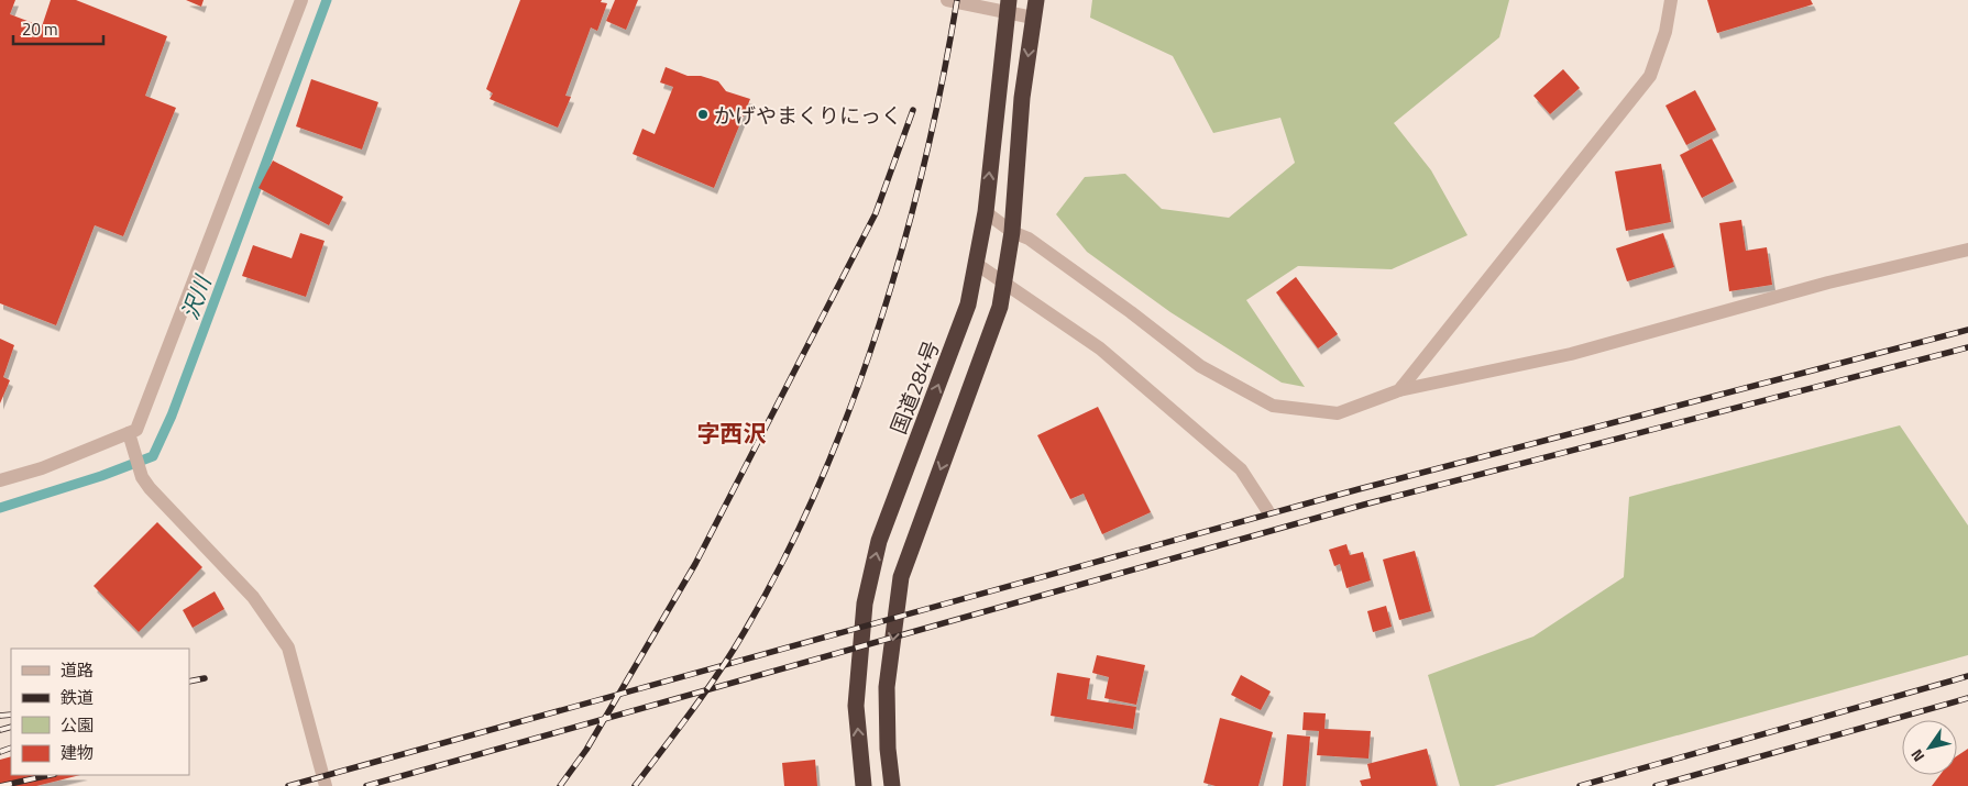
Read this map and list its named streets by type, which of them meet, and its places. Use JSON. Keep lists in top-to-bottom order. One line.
{"streets":{"highway":["国道284号"]},"districts":["字西沢"],"water":["沢川"],"places":["かげやまくりにっく"],"legend":["道路","鉄道","公園","建物"],"scale_bar":"20 m","north":"bottom left"}
